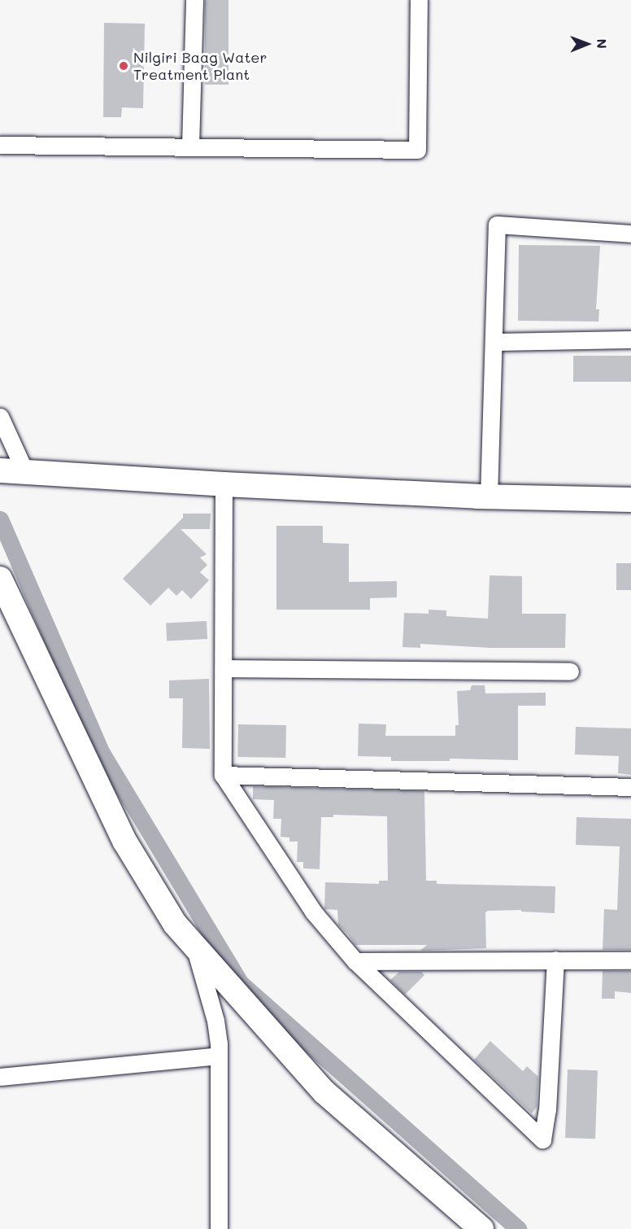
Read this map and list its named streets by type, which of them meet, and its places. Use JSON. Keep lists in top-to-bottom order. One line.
{"places":["Nilgiri Baag Water Treatment Plant"],"north":"right"}
